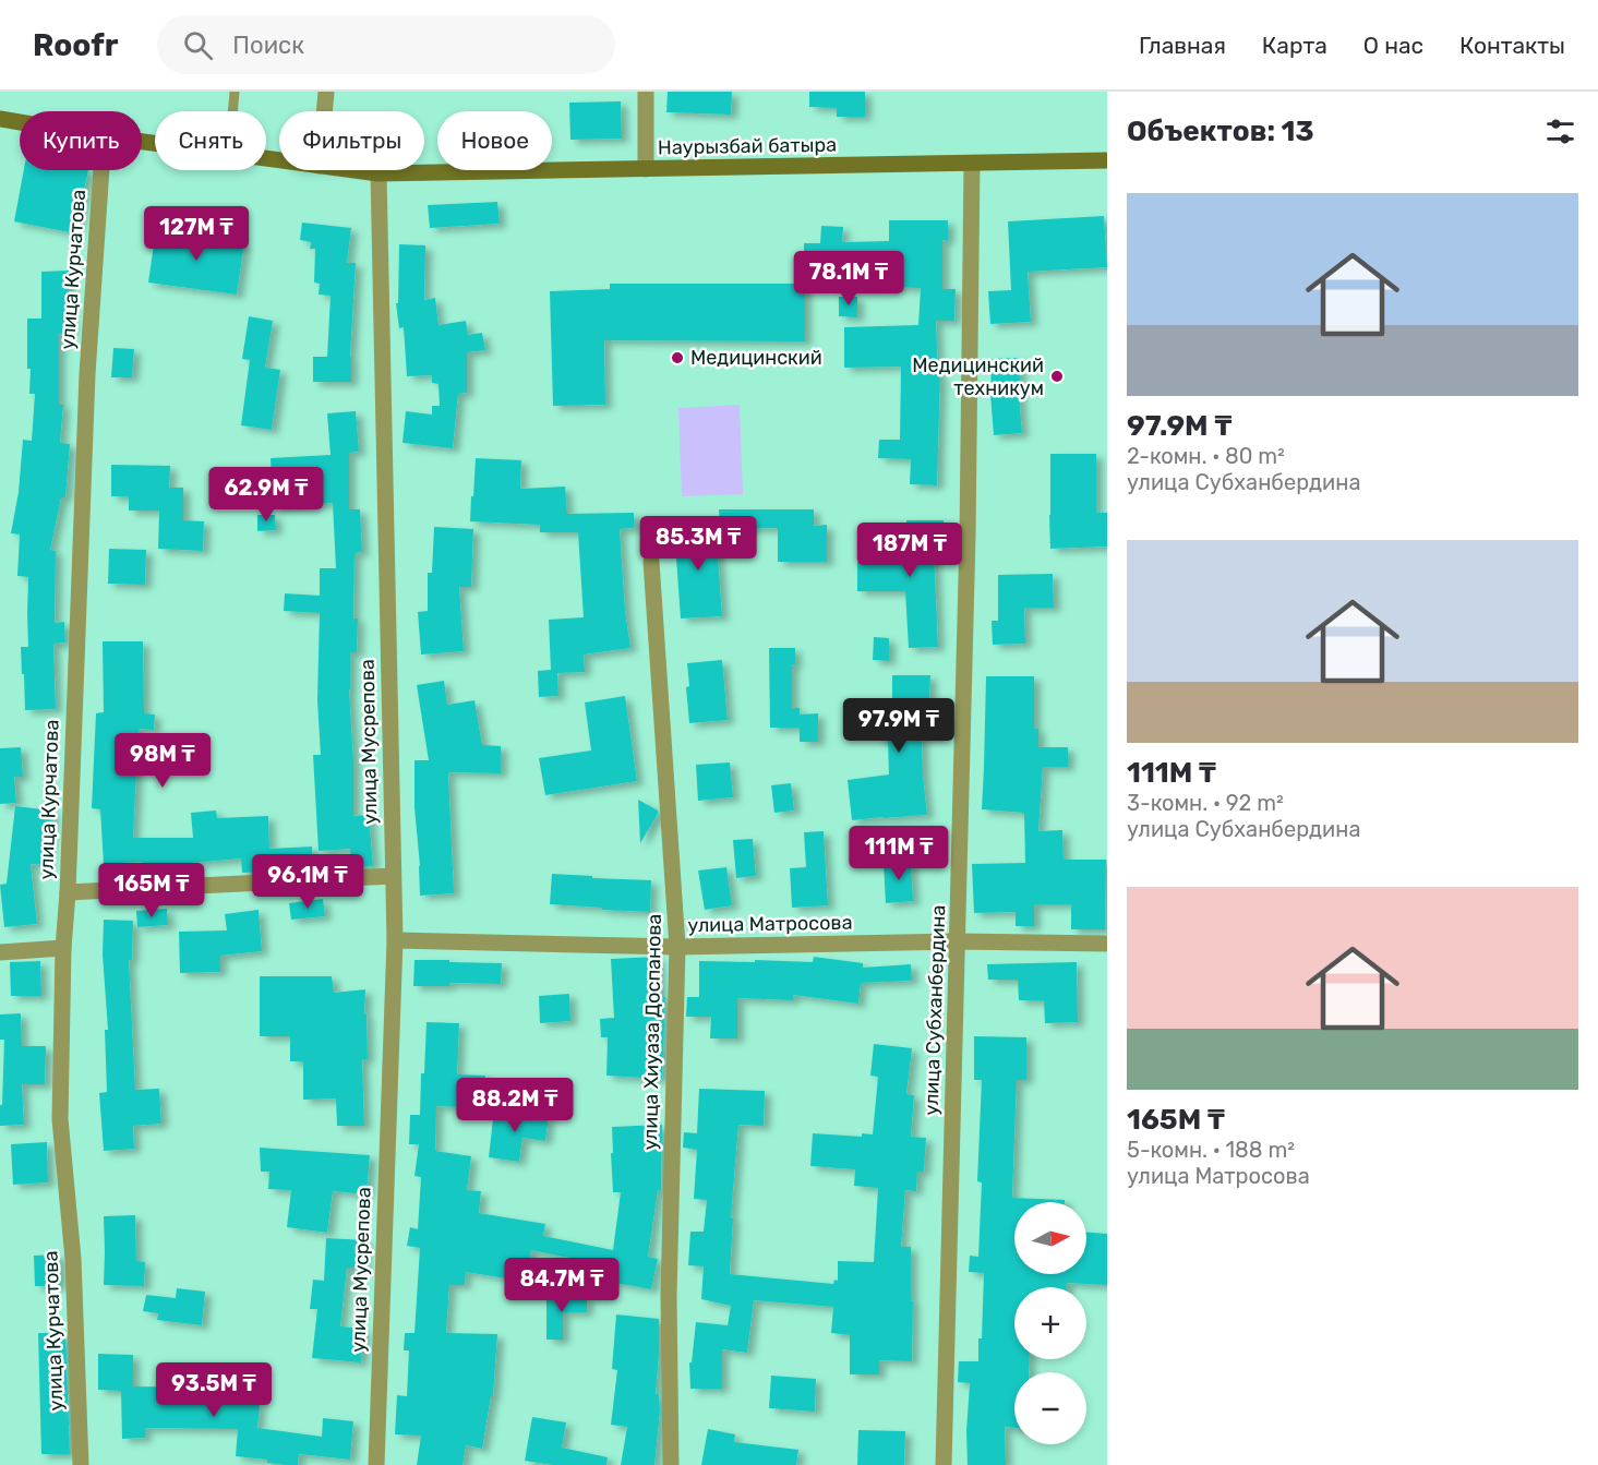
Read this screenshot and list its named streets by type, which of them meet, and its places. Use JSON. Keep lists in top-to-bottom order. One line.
{"streets":{"main road":["Наурызбай батыра"],"street":["улица Курчатова","улица Мусрепова","улица Матросова","улица Субханбердина","улица Хиуаза Доспанова"]},"crossings":[["Наурызбай батыра","улица Мусрепова"],["Наурызбай батыра","улица Субханбердина"],["улица Мусрепова","улица Матросова"],["улица Матросова","улица Субханбердина"],["улица Матросова","улица Хиуаза Доспанова"]],"places":["Медицинский","Медицинский техникум"],"north":"right","page":{"header":"Roofr","search":"Поиск","nav":["Главная","Карта","О нас","Контакты"],"heading":"Объектов: 13","chip":["Купить","Снять","Фильтры","Новое"],"list":[{"name":"97.9M ₸","note":"2-комн. · 80 m² · улица Субханбердина"},{"name":"111M ₸","note":"3-комн. · 92 m² · улица Субханбердина"},{"name":"165M ₸","note":"5-комн. · 188 m² · улица Матросова"}],"price":["127M ₸","78.1M ₸","62.9M ₸","85.3M ₸","187M ₸","97.9M ₸","98M ₸","111M ₸","96.1M ₸","165M ₸","88.2M ₸","84.7M ₸","93.5M ₸"],"map_buttons":["+","−"]}}
